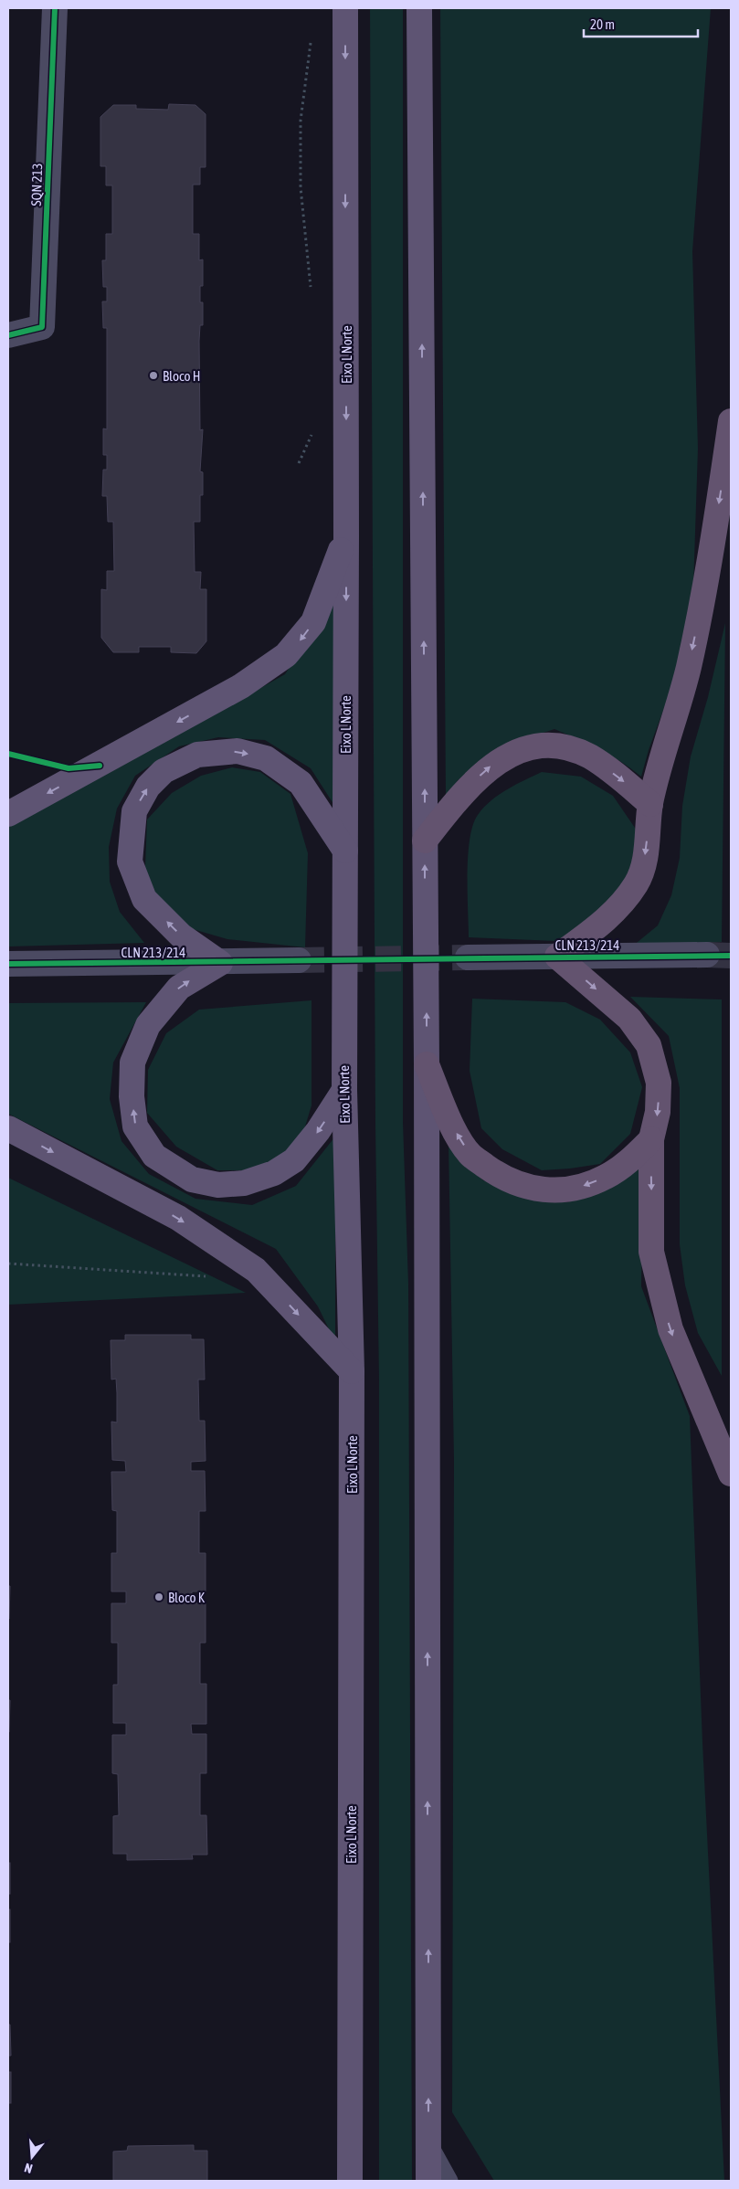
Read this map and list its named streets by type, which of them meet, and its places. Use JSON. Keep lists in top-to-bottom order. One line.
{"streets":{"main road":["Eixo L Norte"],"street":["SQN 213","CLN 213/214"]},"places":["Bloco H","Bloco K"],"scale_bar":"20 m","north":"bottom"}
